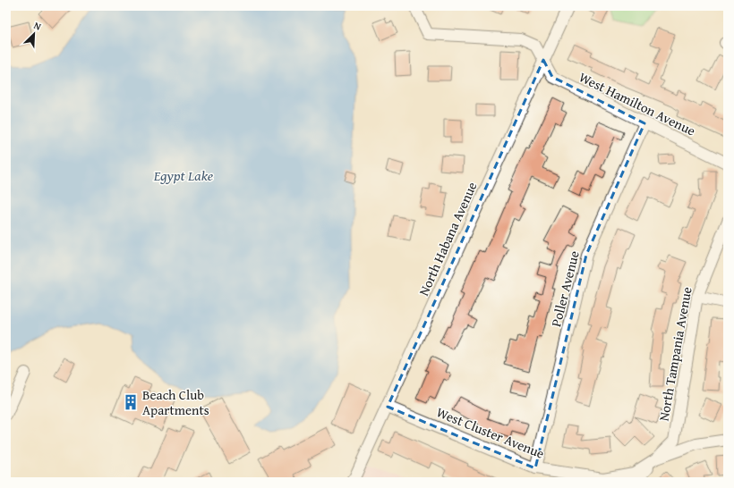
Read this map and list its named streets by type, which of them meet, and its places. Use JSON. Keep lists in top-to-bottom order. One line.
{"streets":{"street":["West Hamilton Avenue","North Habana Avenue","Poller Avenue","North Tampania Avenue","West Cluster Avenue"]},"crossings":[["West Hamilton Avenue","North Habana Avenue"],["West Hamilton Avenue","Poller Avenue"],["North Habana Avenue","West Cluster Avenue"],["Poller Avenue","West Cluster Avenue"],["North Tampania Avenue","West Cluster Avenue"]],"water":["Egypt Lake"],"places":{"building":["Beach Club Apartments"]},"north":"top right"}
